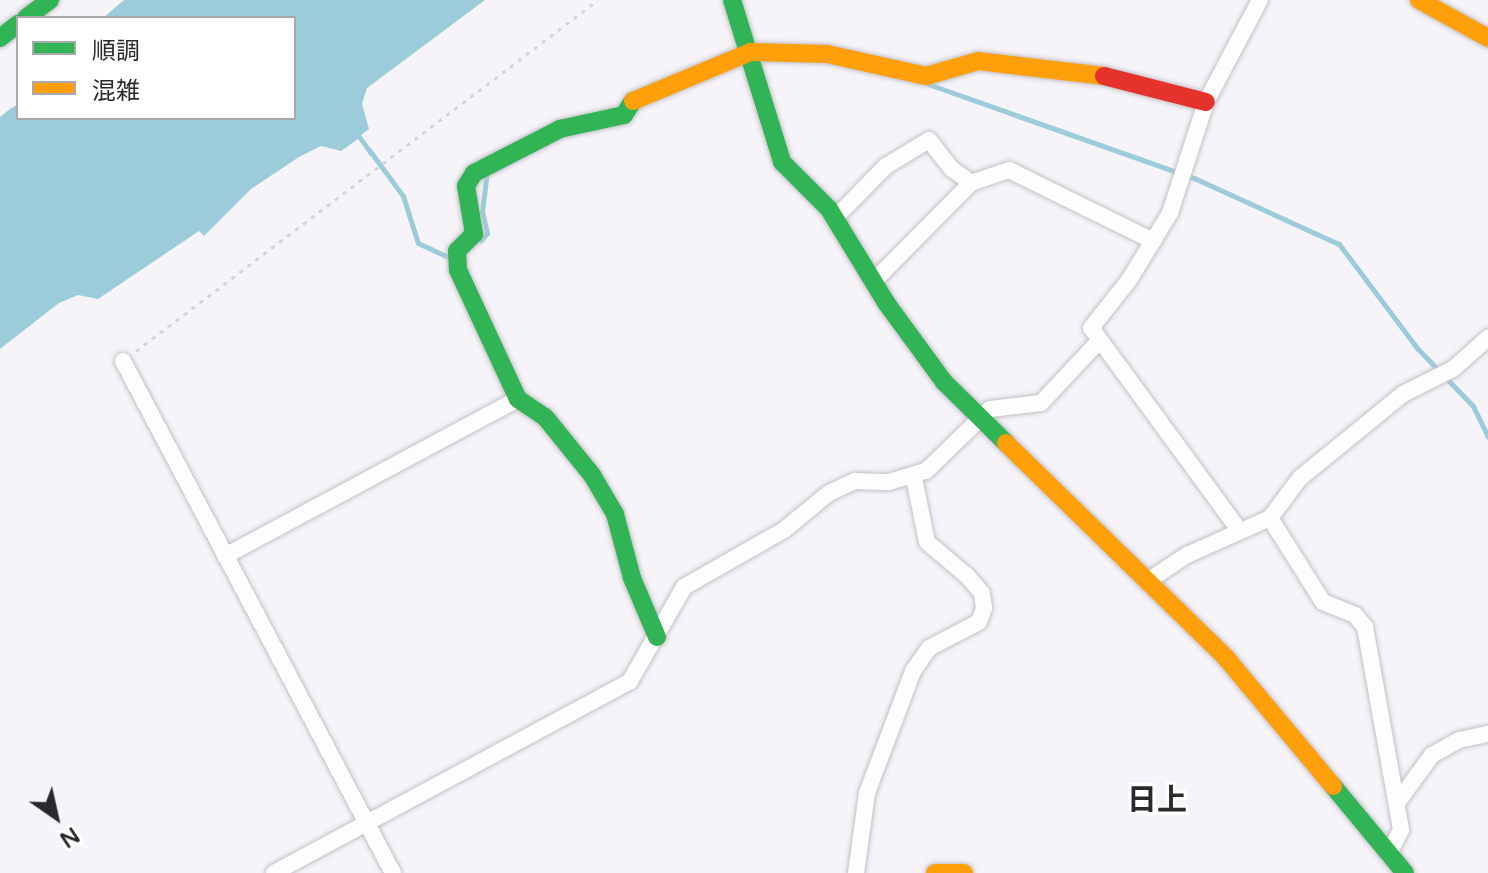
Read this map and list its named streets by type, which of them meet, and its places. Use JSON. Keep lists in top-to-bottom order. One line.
{"districts":["日上"],"legend":["順調","混雑"],"north":"bottom right"}
